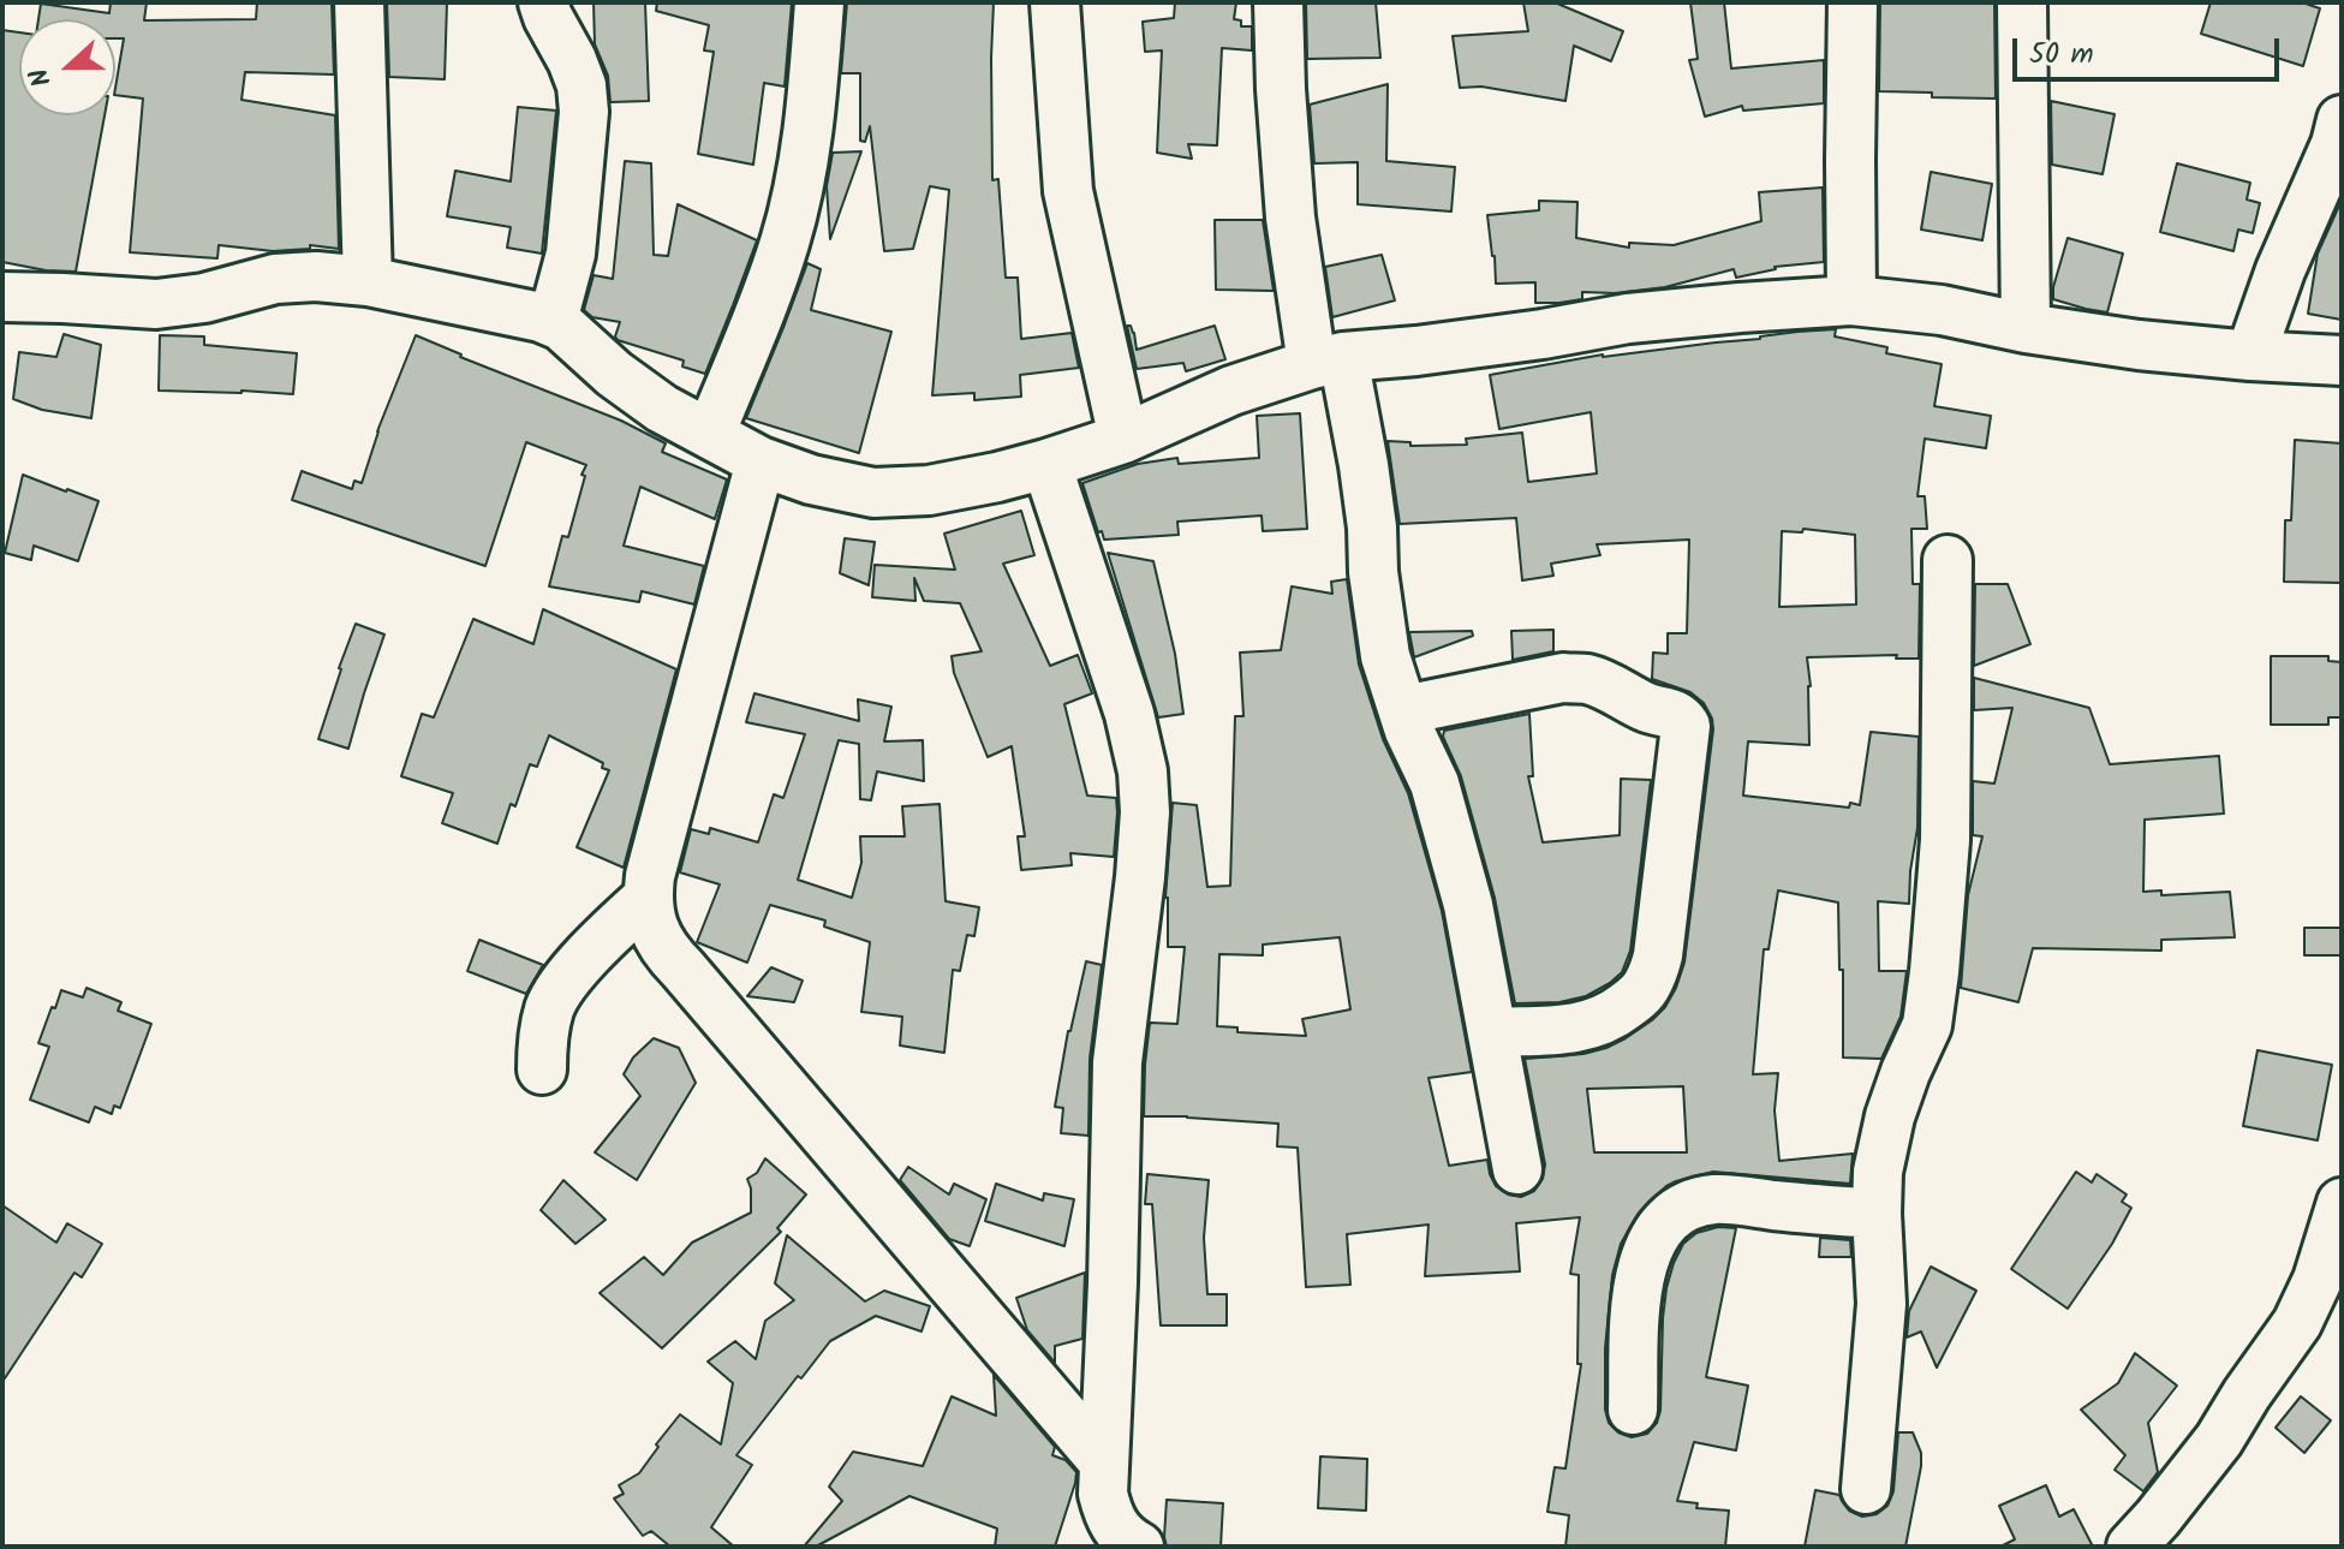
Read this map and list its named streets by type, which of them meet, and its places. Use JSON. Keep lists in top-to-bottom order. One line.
{"scale_bar":"50 m","north":"left"}
